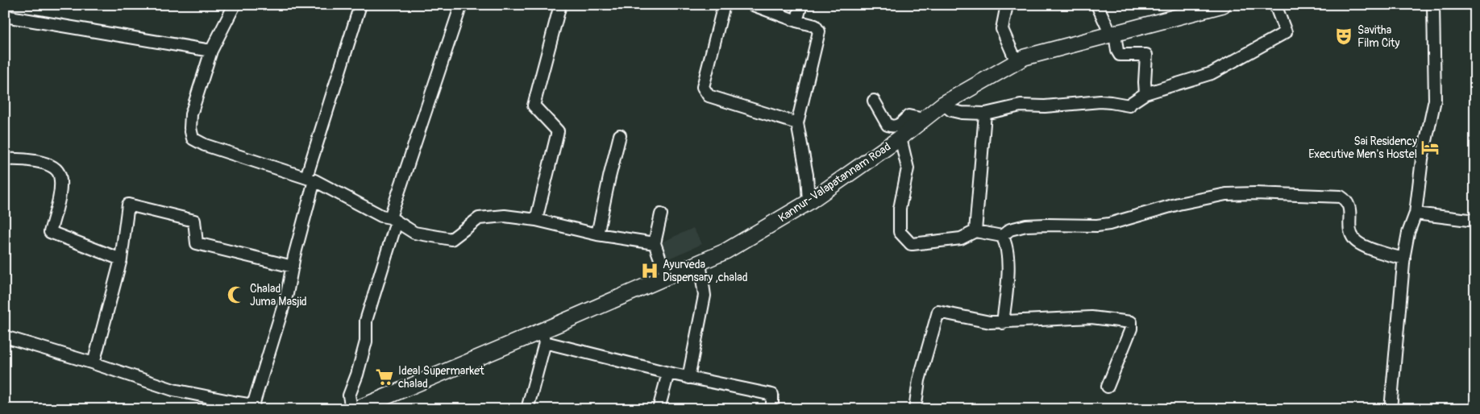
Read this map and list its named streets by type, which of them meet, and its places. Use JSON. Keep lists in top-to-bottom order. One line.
{"streets":{"main road":["Kannur-Valapatannam Road"]},"places":{"theatre":["Savitha Film City"],"hotel":["Sai Residency Executive Men's Hostel"],"hospital":["Ayurveda Dispensary ,chalad"],"mosque":["Chalad Juma Masjid"],"supermarket":["Ideal Supermarket chalad"]}}
